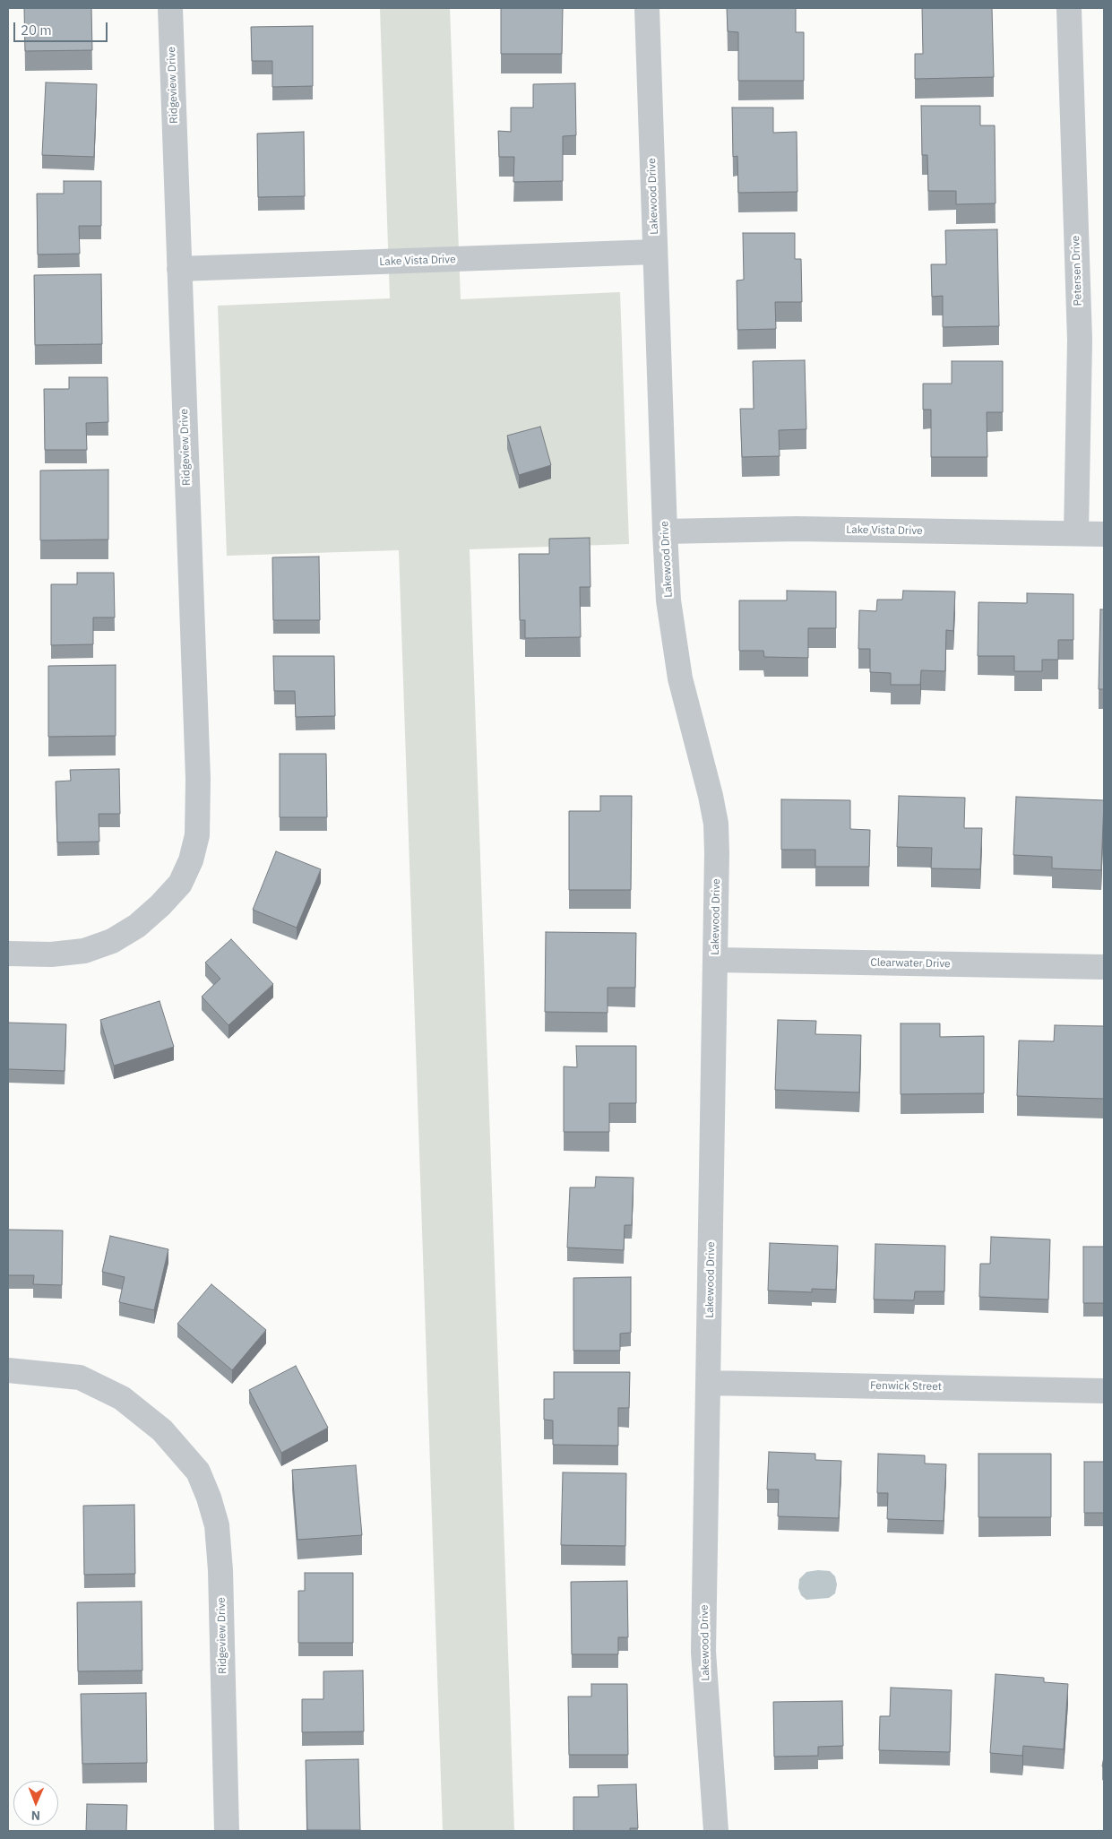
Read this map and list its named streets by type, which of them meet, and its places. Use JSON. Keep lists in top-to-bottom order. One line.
{"streets":{"street":["Ridgeview Drive","Lakewood Drive","Lake Vista Drive","Petersen Drive","Clearwater Drive","Fenwick Street"]},"crossings":[["Ridgeview Drive","Lake Vista Drive"],["Lakewood Drive","Lake Vista Drive"],["Lakewood Drive","Clearwater Drive"],["Lakewood Drive","Fenwick Street"],["Lake Vista Drive","Petersen Drive"]],"scale_bar":"20 m","north":"bottom"}
